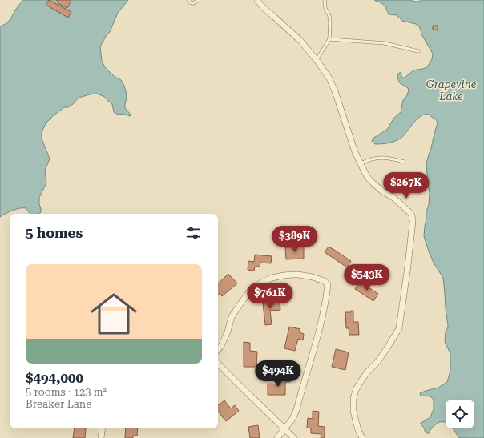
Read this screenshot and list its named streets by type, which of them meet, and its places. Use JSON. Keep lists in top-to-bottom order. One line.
{"water":["Grapevine Lake"],"page":{"price":["$267K","$389K","$543K","$761K","$494K"],"heading":"5 homes","list":[{"name":"$494,000","note":"5 rooms · 123 m² · Breaker Lane"}]}}
